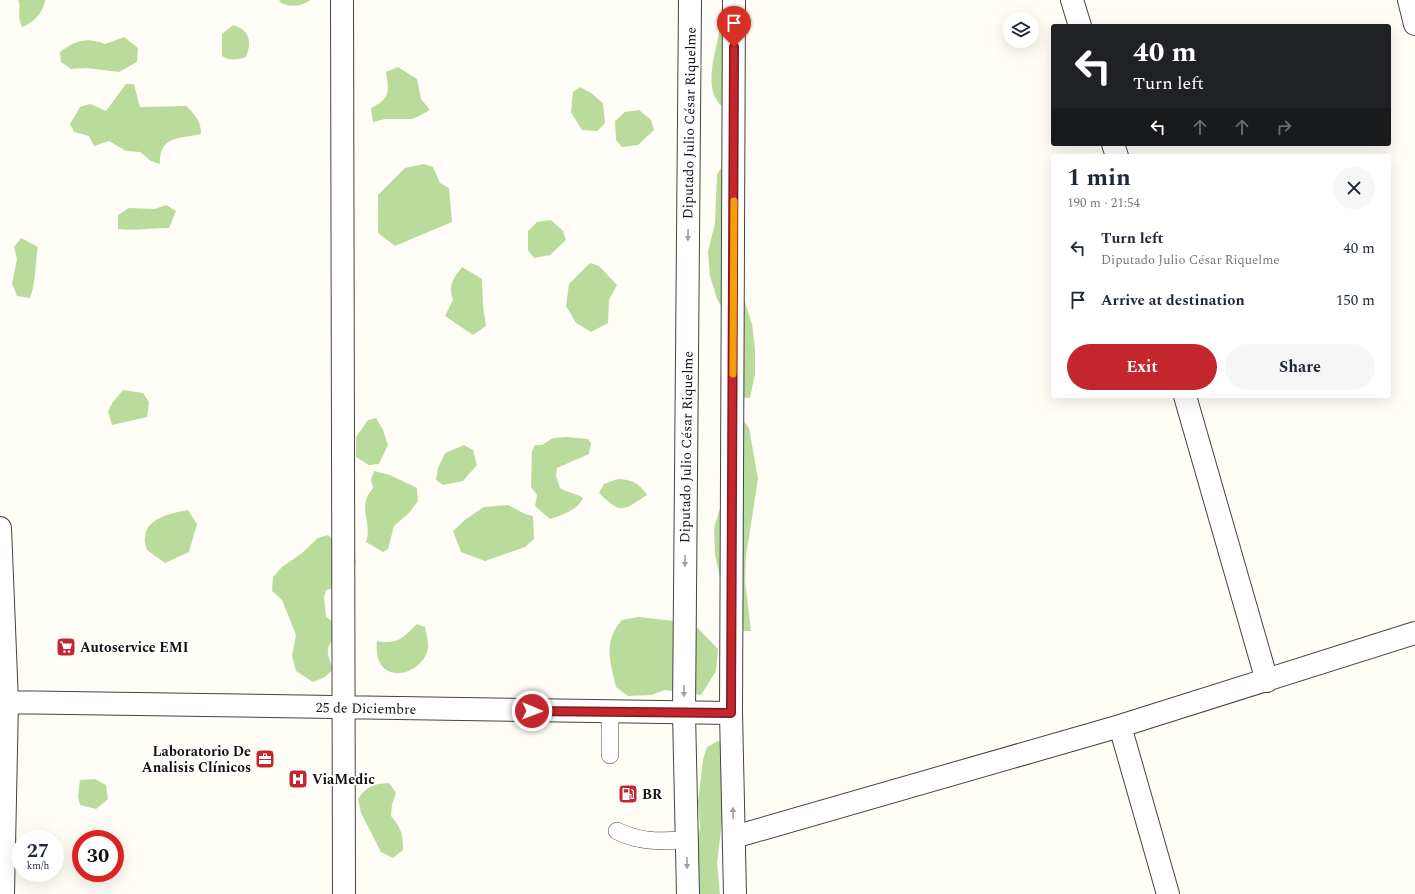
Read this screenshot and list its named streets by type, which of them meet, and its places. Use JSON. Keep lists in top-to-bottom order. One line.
{"streets":{"street":["Diputado Julio César Riquelme","25 de Diciembre"]},"crossings":[["Diputado Julio César Riquelme","25 de Diciembre"]],"places":{"supermarket":["Autoservice EMI"],"office":["Laboratorio De Analisis Clínicos"],"hospital":["ViaMedic"],"fuel station":["BR"]},"page":{"turn":["40 m","Turn left"],"heading":["1 min","190 m · 21:54"],"list":[{"name":"Turn left","note":"Diputado Julio César Riquelme","value":"40 m"},{"name":"Arrive at destination","value":"150 m"}],"buttons":["Exit","Share"],"speed":"27 km/h","limit":"30"}}
